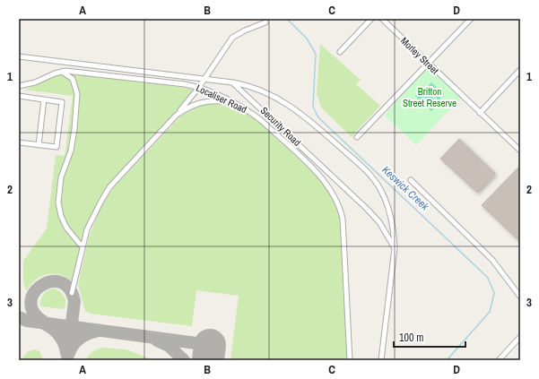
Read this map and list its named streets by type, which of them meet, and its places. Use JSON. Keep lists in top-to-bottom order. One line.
{"streets":{"street":["Morley Street","Localiser Road","Security Road"]},"water":["Keswick Creek"],"parks":["Britton Street Reserve"],"scale_bar":"100 m","grid":{"columns":["A","B","C","D"],"rows":["1","2","3"]}}
